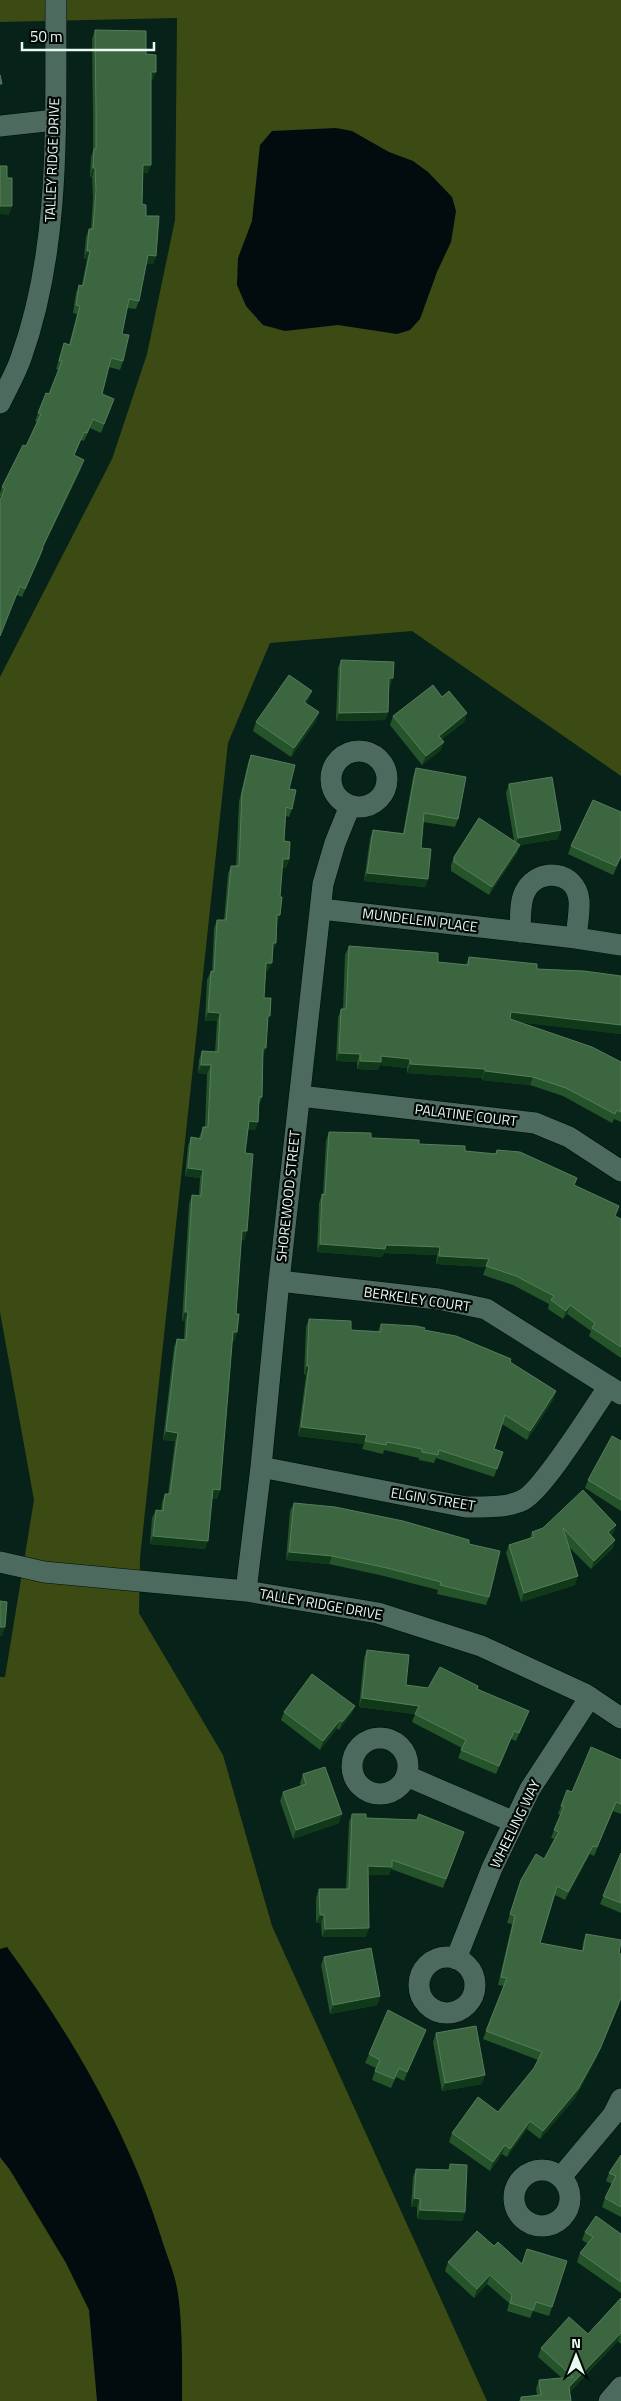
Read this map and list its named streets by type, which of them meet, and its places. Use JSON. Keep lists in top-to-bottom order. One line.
{"streets":{"street":["TALLEY RIDGE DRIVE","MUNDELEIN PLACE","PALATINE COURT","SHOREWOOD STREET","BERKELEY COURT","ELGIN STREET","WHEELING WAY"]},"crossings":[["TALLEY RIDGE DRIVE","SHOREWOOD STREET"],["TALLEY RIDGE DRIVE","WHEELING WAY"],["MUNDELEIN PLACE","SHOREWOOD STREET"],["PALATINE COURT","SHOREWOOD STREET"],["SHOREWOOD STREET","BERKELEY COURT"],["SHOREWOOD STREET","ELGIN STREET"],["BERKELEY COURT","ELGIN STREET"]],"scale_bar":"50 m","north":"top"}
